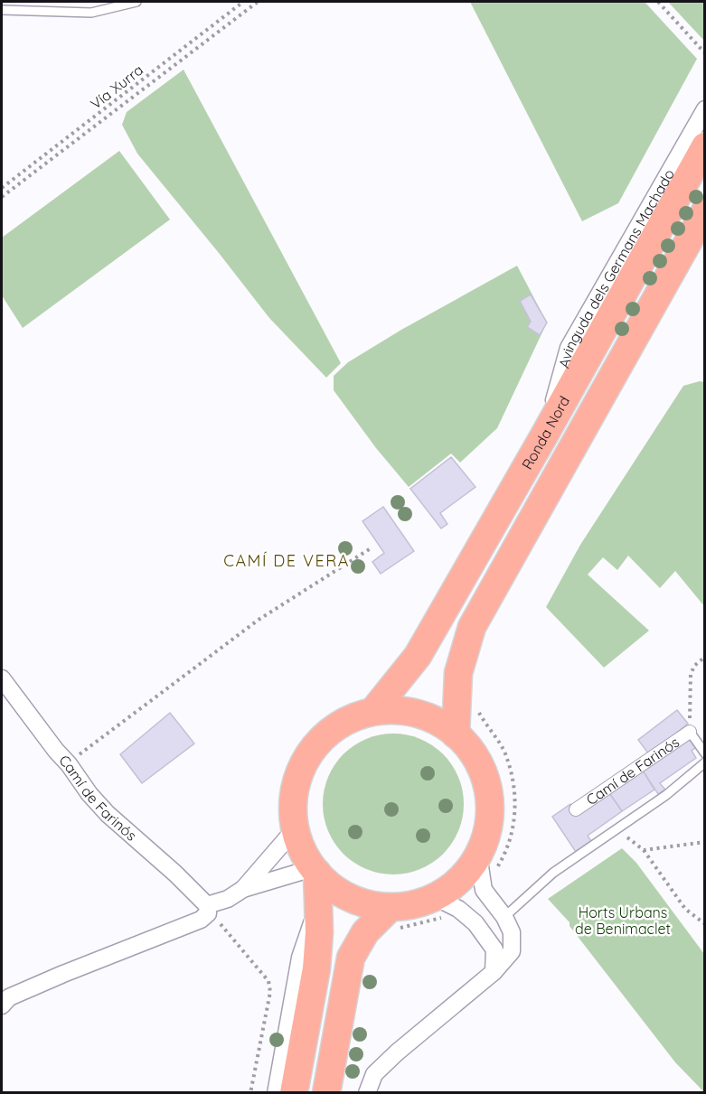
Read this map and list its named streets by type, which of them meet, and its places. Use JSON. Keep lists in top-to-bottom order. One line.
{"streets":{"main road":["Ronda Nord"],"street":["Avinguda dels Germans Machado","Camí de Farinós"],"path":["Vía Xurra"]},"crossings":[["Avinguda dels Germans Machado","Ronda Nord"]],"districts":["CAMÍ DE VERA"],"parks":["Horts Urbans de Benimaclet"]}
